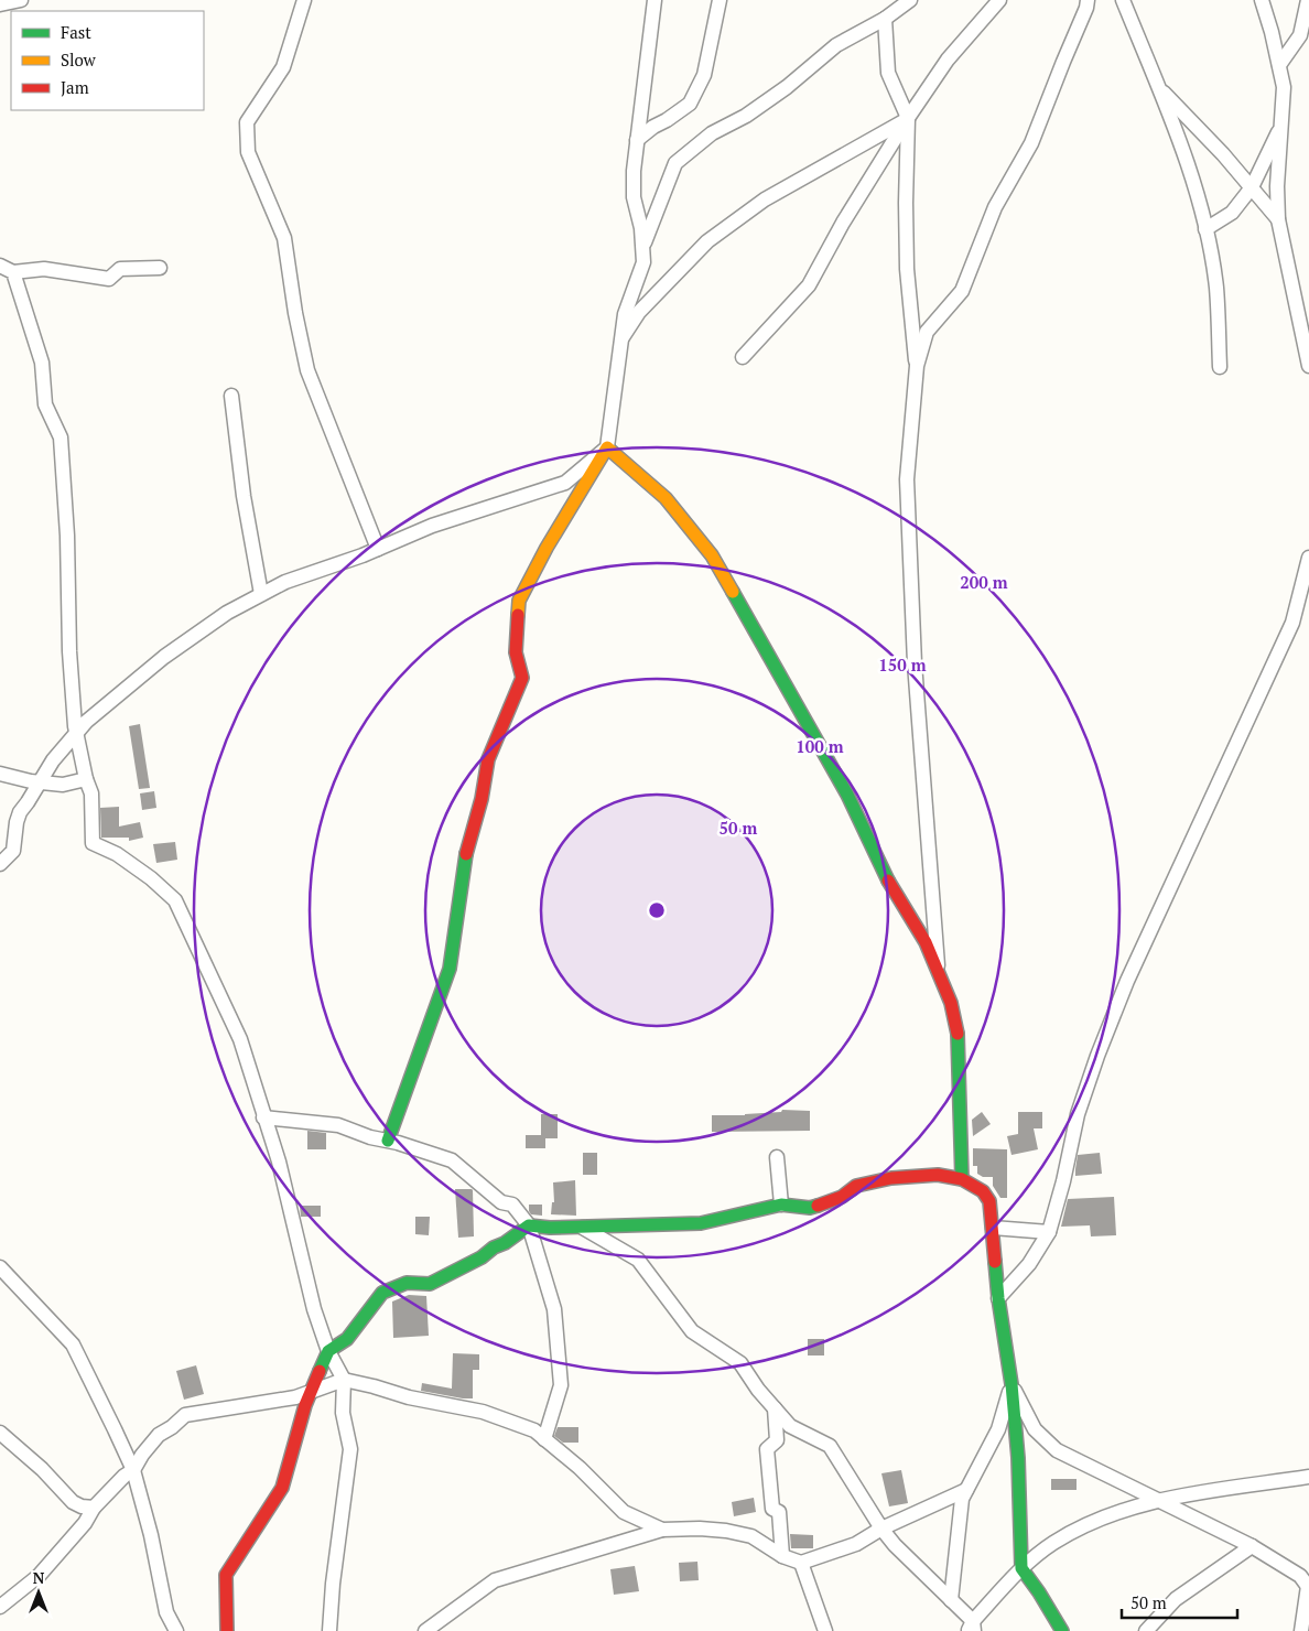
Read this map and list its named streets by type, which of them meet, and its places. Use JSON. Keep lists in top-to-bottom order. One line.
{"legend":["Fast","Slow","Jam"],"scale_bar":"50 m","north":"top","rings":["200 m","150 m","100 m","50 m"]}
